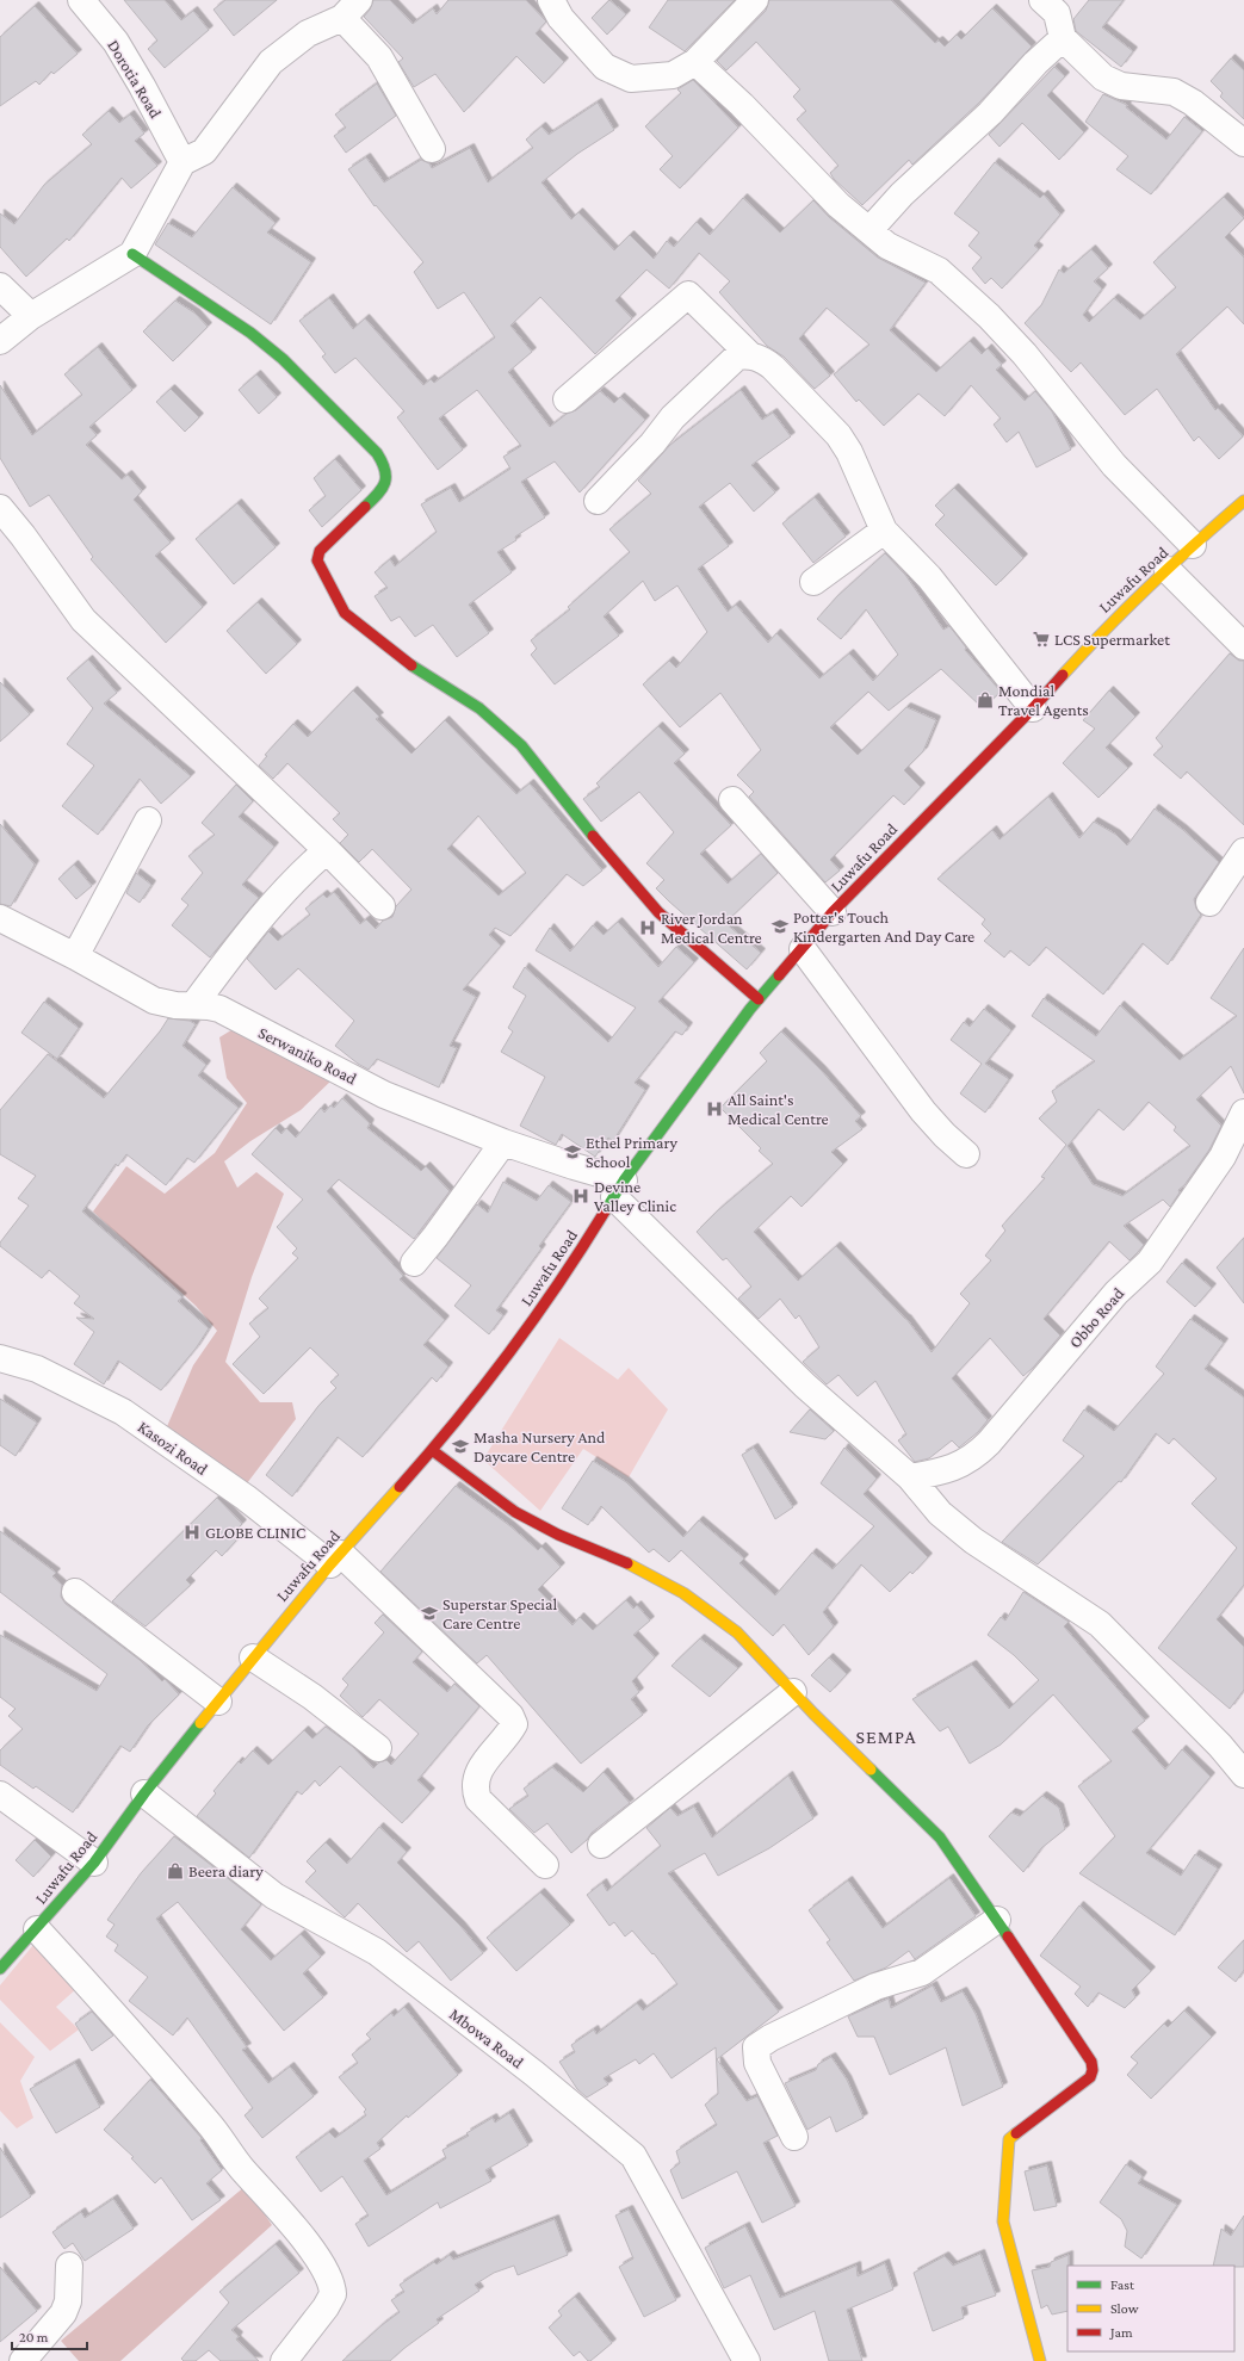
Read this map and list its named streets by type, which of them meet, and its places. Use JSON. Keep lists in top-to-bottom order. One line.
{"streets":{"street":["Dorotia Road","Luwafu Road","Serwaniko Road","Obbo Road","Kasozi Road","Mbowa Road"]},"crossings":[["Luwafu Road","Serwaniko Road"],["Luwafu Road","Kasozi Road"],["Luwafu Road","Mbowa Road"]],"districts":["SEMPA"],"places":{"supermarket":["LCS Supermarket"],"shop":["Mondial Travel Agents","Beera diary"],"school or university":["Potter's Touch Kindergarten And Day Care","Ethel Primary School","Masha Nursery And Daycare Centre","Superstar Special Care Centre"],"hospital":["River Jordan Medical Centre","All Saint's Medical Centre","Devine Valley Clinic","GLOBE CLINIC"]},"legend":["Fast","Slow","Jam"],"scale_bar":"20 m"}
